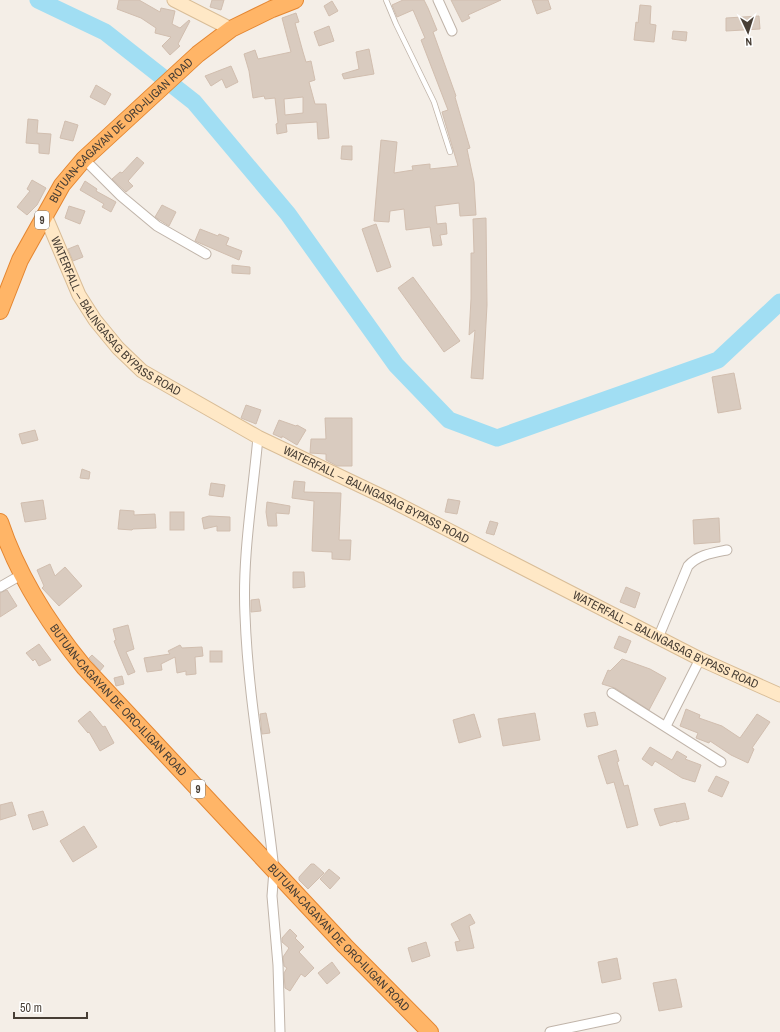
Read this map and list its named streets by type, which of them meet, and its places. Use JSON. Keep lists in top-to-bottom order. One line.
{"streets":{"highway":["BUTUAN-CAGAYAN DE ORO-ILIGAN ROAD","9"],"main road":["WATERFALL ‒ BALINGASAG BYPASS ROAD"]},"crossings":[["BUTUAN-CAGAYAN DE ORO-ILIGAN ROAD","WATERFALL ‒ BALINGASAG BYPASS ROAD"]],"scale_bar":"50 m","north":"bottom"}
